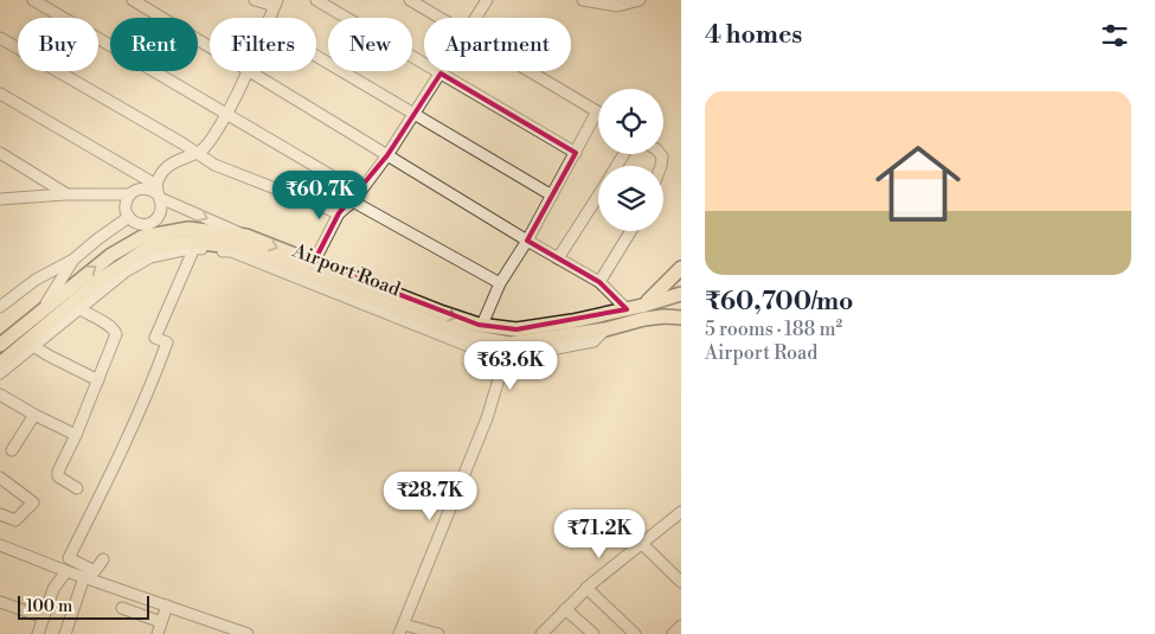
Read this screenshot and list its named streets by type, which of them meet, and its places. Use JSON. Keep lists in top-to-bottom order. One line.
{"streets":{"main road":["Airport Road"]},"scale_bar":"100 m","page":{"heading":"4 homes","chip":["Buy","Rent","Filters","New","Apartment"],"list":[{"name":"₹60,700/mo","note":"5 rooms · 188 m² · Airport Road"}],"price":["₹60.7K","₹63.6K","₹28.7K","₹71.2K"],"scale":"100 m"}}
